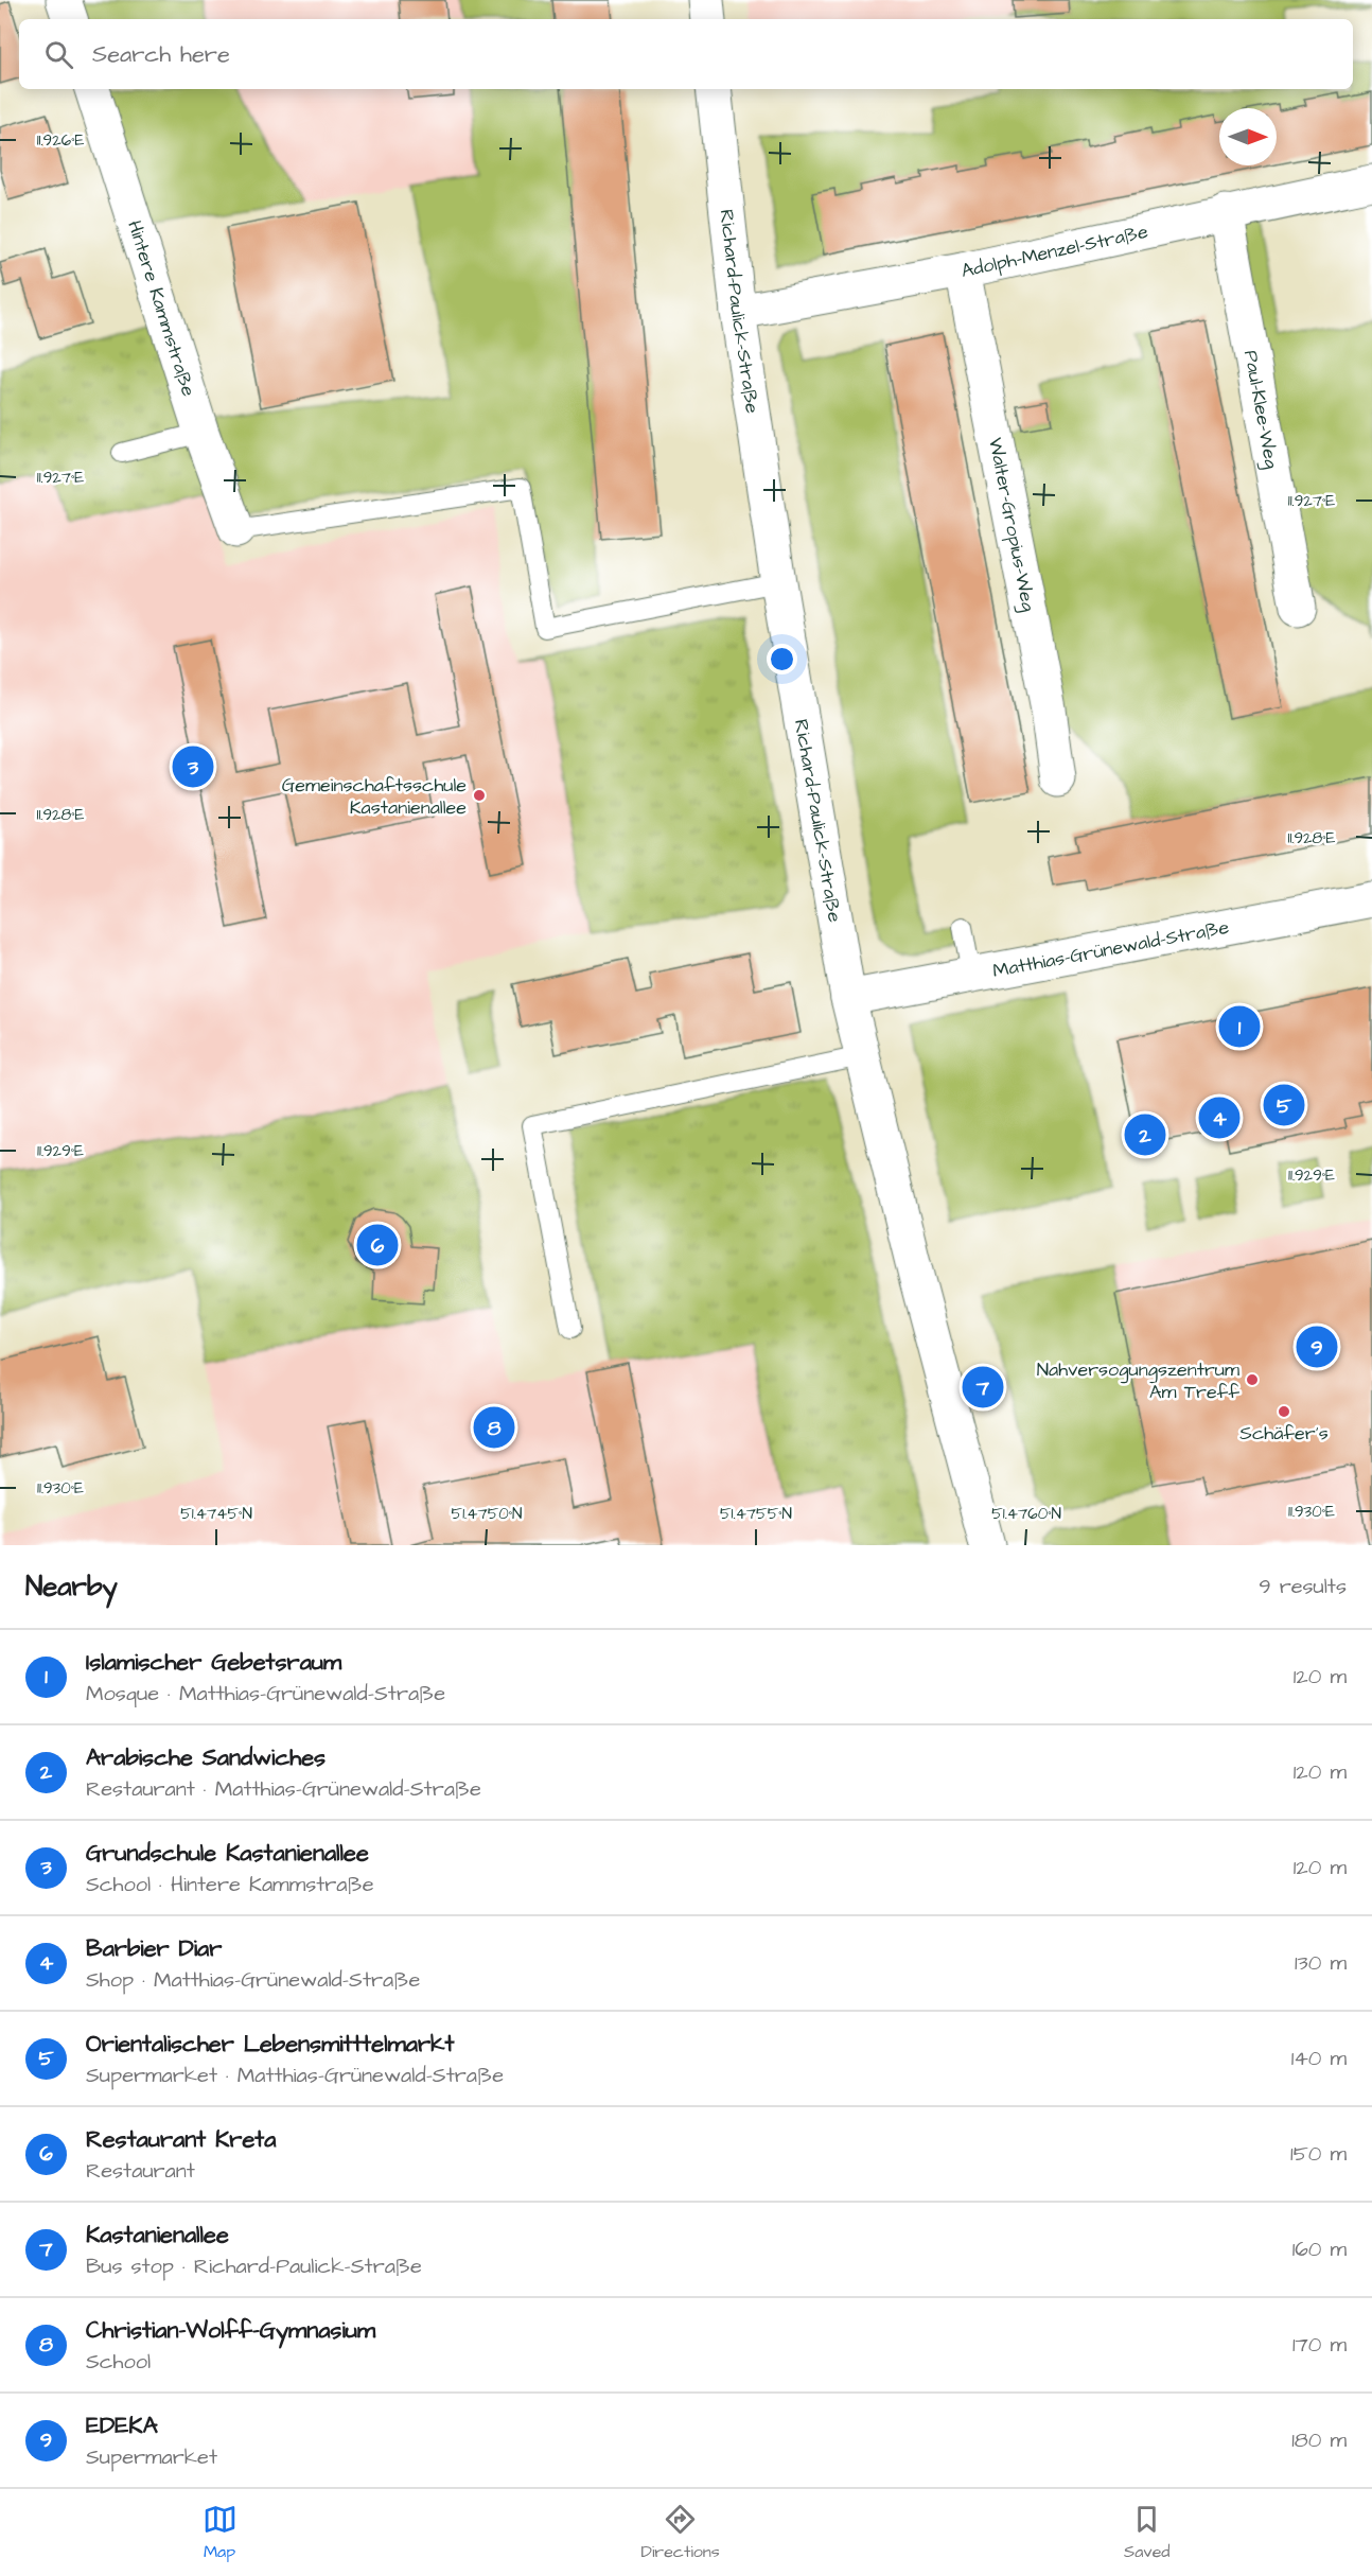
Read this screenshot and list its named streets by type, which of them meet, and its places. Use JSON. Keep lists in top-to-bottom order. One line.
{"streets":{"street":["Adolph-Menzel-Straße","Hintere Kammstraße","Richard-Paulick-Straße","Paul-Klee-Weg","Walter-Gropius-Weg","Matthias-Grünewald-Straße"]},"crossings":[["Adolph-Menzel-Straße","Richard-Paulick-Straße"],["Adolph-Menzel-Straße","Paul-Klee-Weg"],["Adolph-Menzel-Straße","Walter-Gropius-Weg"],["Richard-Paulick-Straße","Matthias-Grünewald-Straße"]],"places":["Gemeinschaftsschule Kastanienallee","Nahversogungszentrum Am Treff","Schäfer's"],"north":"right","page":{"search":"Search here","pins":["3","1","5","4","2","6","9","7","8"],"heading":["Nearby","9 results"],"list":[{"mark":"1","name":"Islamischer Gebetsraum","note":"Mosque · Matthias-Grünewald-Straße","value":"120 m"},{"mark":"2","name":"Arabische Sandwiches","note":"Restaurant · Matthias-Grünewald-Straße","value":"120 m"},{"mark":"3","name":"Grundschule Kastanienallee","note":"School · Hintere Kammstraße","value":"120 m"},{"mark":"4","name":"Barbier Diar","note":"Shop · Matthias-Grünewald-Straße","value":"130 m"},{"mark":"5","name":"Orientalischer Lebensmitttelmarkt","note":"Supermarket · Matthias-Grünewald-Straße","value":"140 m"},{"mark":"6","name":"Restaurant Kreta","note":"Restaurant","value":"150 m"},{"mark":"7","name":"Kastanienallee","note":"Bus stop · Richard-Paulick-Straße","value":"160 m"},{"mark":"8","name":"Christian-Wolff-Gymnasium","note":"School","value":"170 m"},{"mark":"9","name":"EDEKA","note":"Supermarket","value":"180 m"}],"nav":["Map","Directions","Saved"]},"coordinates":["11.926°E","11.927°E","11.928°E","11.929°E","11.930°E","51.4745°N","51.4750°N","51.4755°N","51.4760°N"]}
